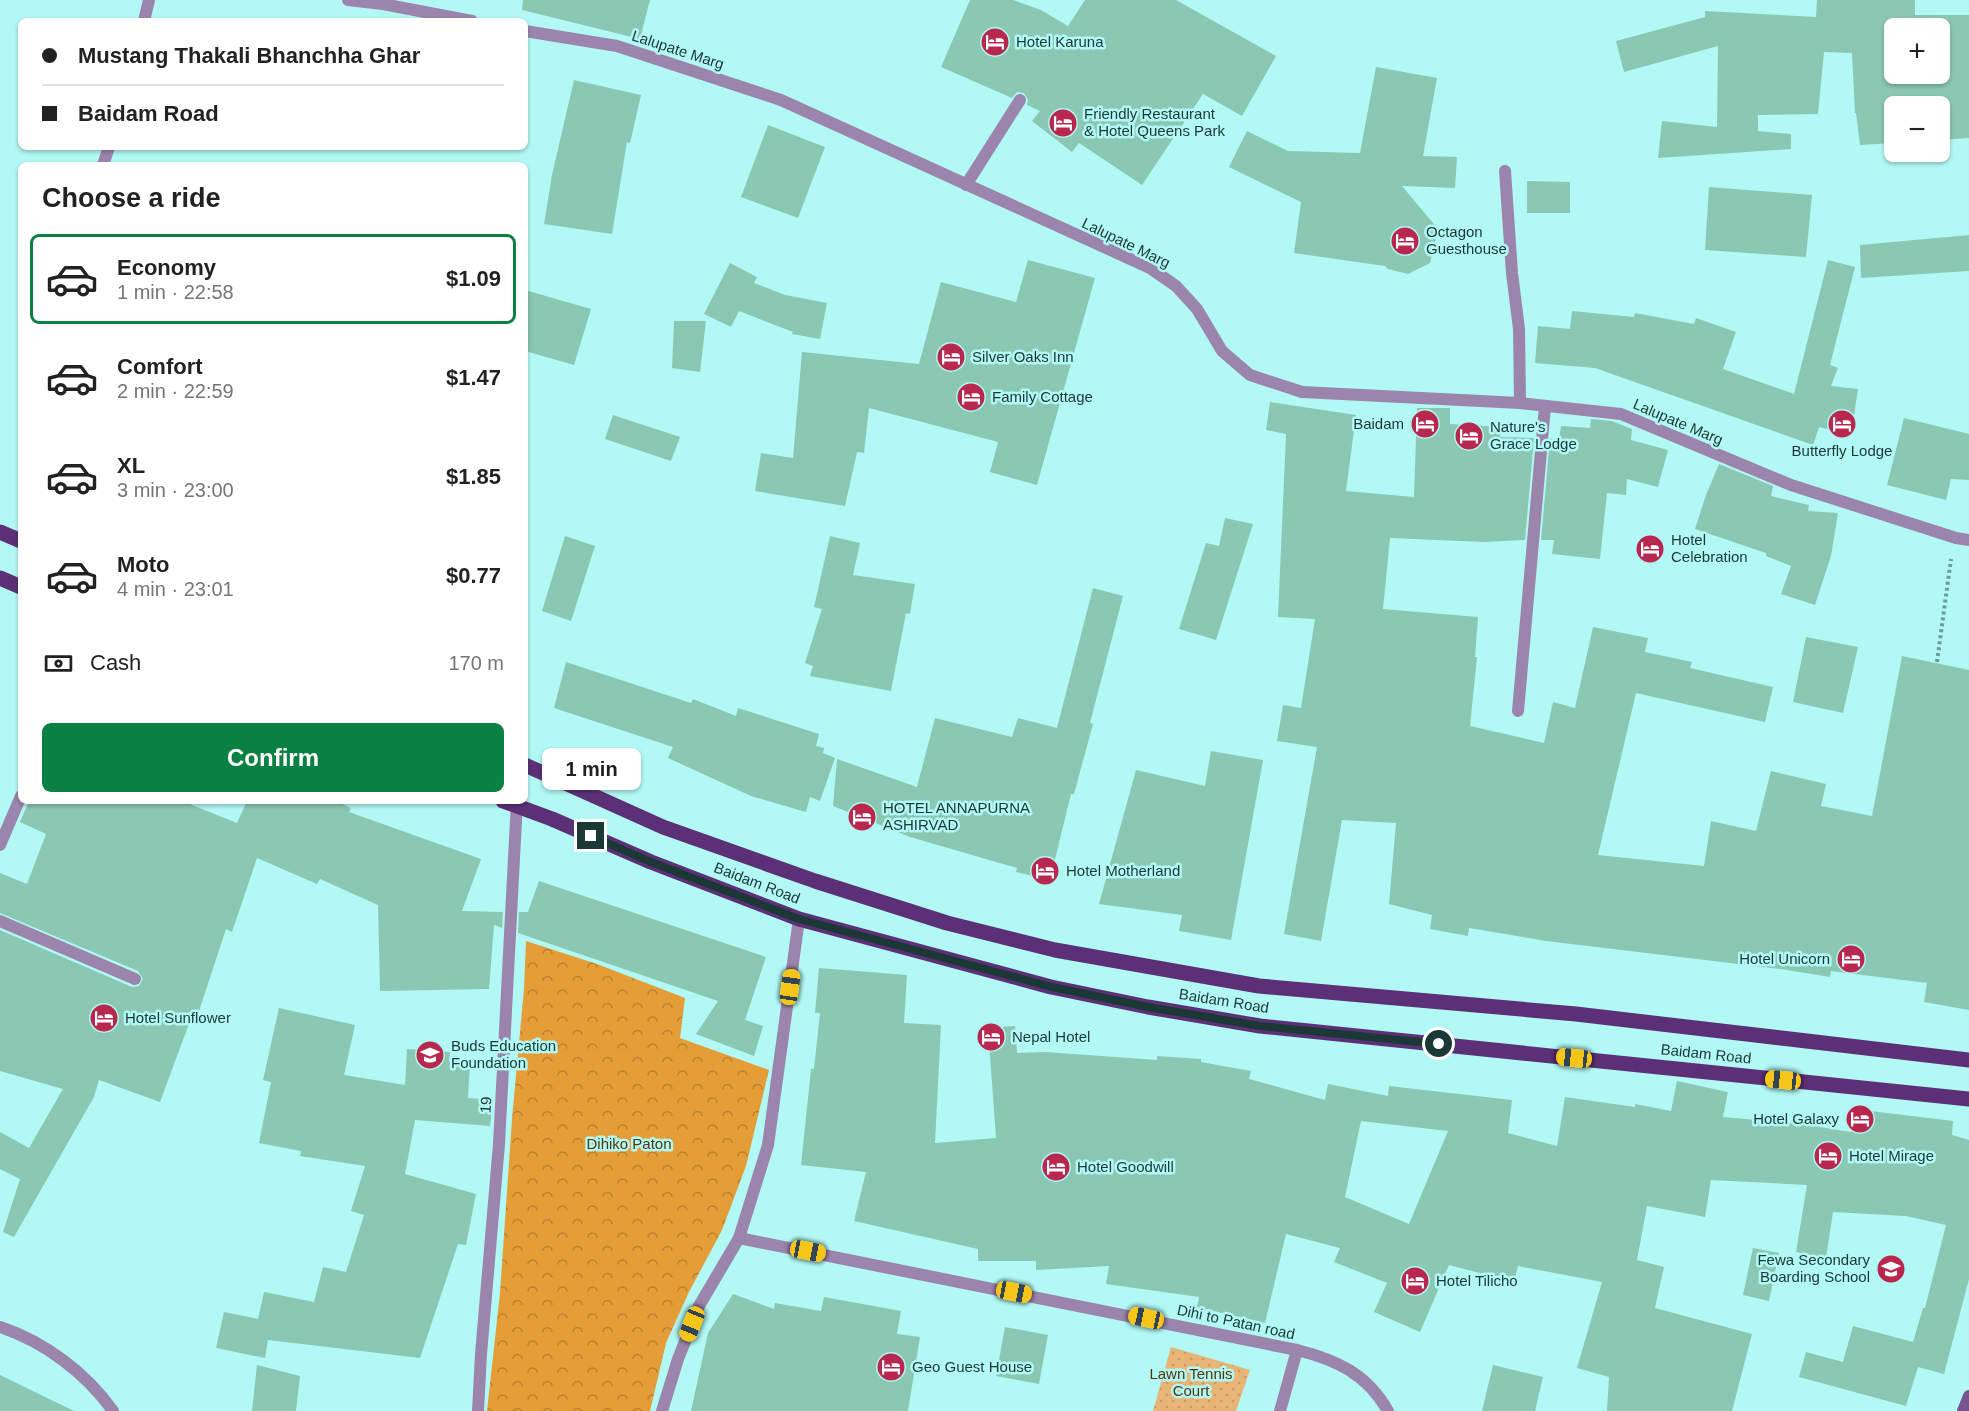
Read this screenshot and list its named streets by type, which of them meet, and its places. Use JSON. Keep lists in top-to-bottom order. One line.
{"streets":{"main road":["Baidam Road"],"street":["Lalupate Marg","19","Dihi to Patan road"]},"parks":["Dihiko Paton","Lawn Tennis Court"],"places":{"hotel":["Hotel Karuna","Friendly Restaurant & Hotel Queens Park","Octagon Guesthouse","Silver Oaks Inn","Family Cottage","Baidam","Butterfly Lodge","Nature's Grace Lodge","Hotel Celebration","HOTEL ANNAPURNA ASHIRVAD","Hotel Motherland","Hotel Unicorn","Hotel Sunflower","Nepal Hotel","Hotel Galaxy","Hotel Mirage","Hotel Goodwill","Hotel Tilicho","Geo Guest House"],"school or university":["Buds Education Foundation","Fewa Secondary Boarding School"]},"page":{"map_buttons":["+","−"],"banner":["Mustang Thakali Bhanchha Ghar","Baidam Road"],"heading":"Choose a ride","list":[{"name":"Economy","note":"1 min · 22:58","value":"$1.09"},{"name":"Comfort","note":"2 min · 22:59","value":"$1.47"},{"name":"XL","note":"3 min · 23:00","value":"$1.85"},{"name":"Moto","note":"4 min · 23:01","value":"$0.77"}],"pay":["Cash","170 m"],"buttons":"Confirm","bubble":"1 min"}}
